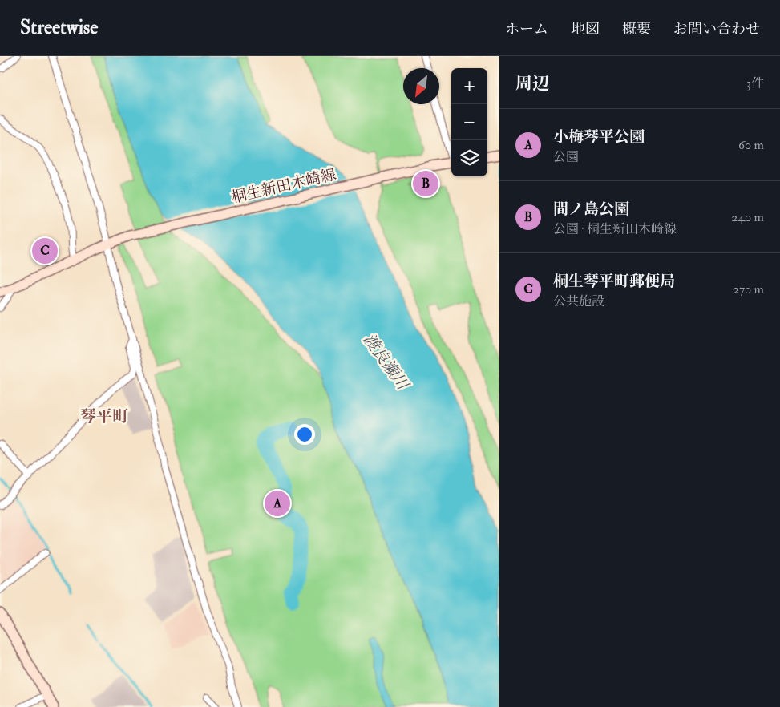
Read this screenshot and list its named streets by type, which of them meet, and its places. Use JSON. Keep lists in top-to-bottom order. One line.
{"streets":{"main road":["桐生新田木崎線"]},"districts":["琴平町"],"water":["渡良瀬川"],"north":"bottom left","page":{"header":"Streetwise","nav":["ホーム","地図","概要","お問い合わせ"],"heading":["周辺","3件"],"map_buttons":["+","−"],"list":[{"mark":"A","name":"小梅琴平公園","note":"公園","value":"60 m"},{"mark":"B","name":"間ノ島公園","note":"公園 · 桐生新田木崎線","value":"240 m"},{"mark":"C","name":"桐生琴平町郵便局","note":"公共施設","value":"270 m"}],"pins":["B","C","A"]}}
